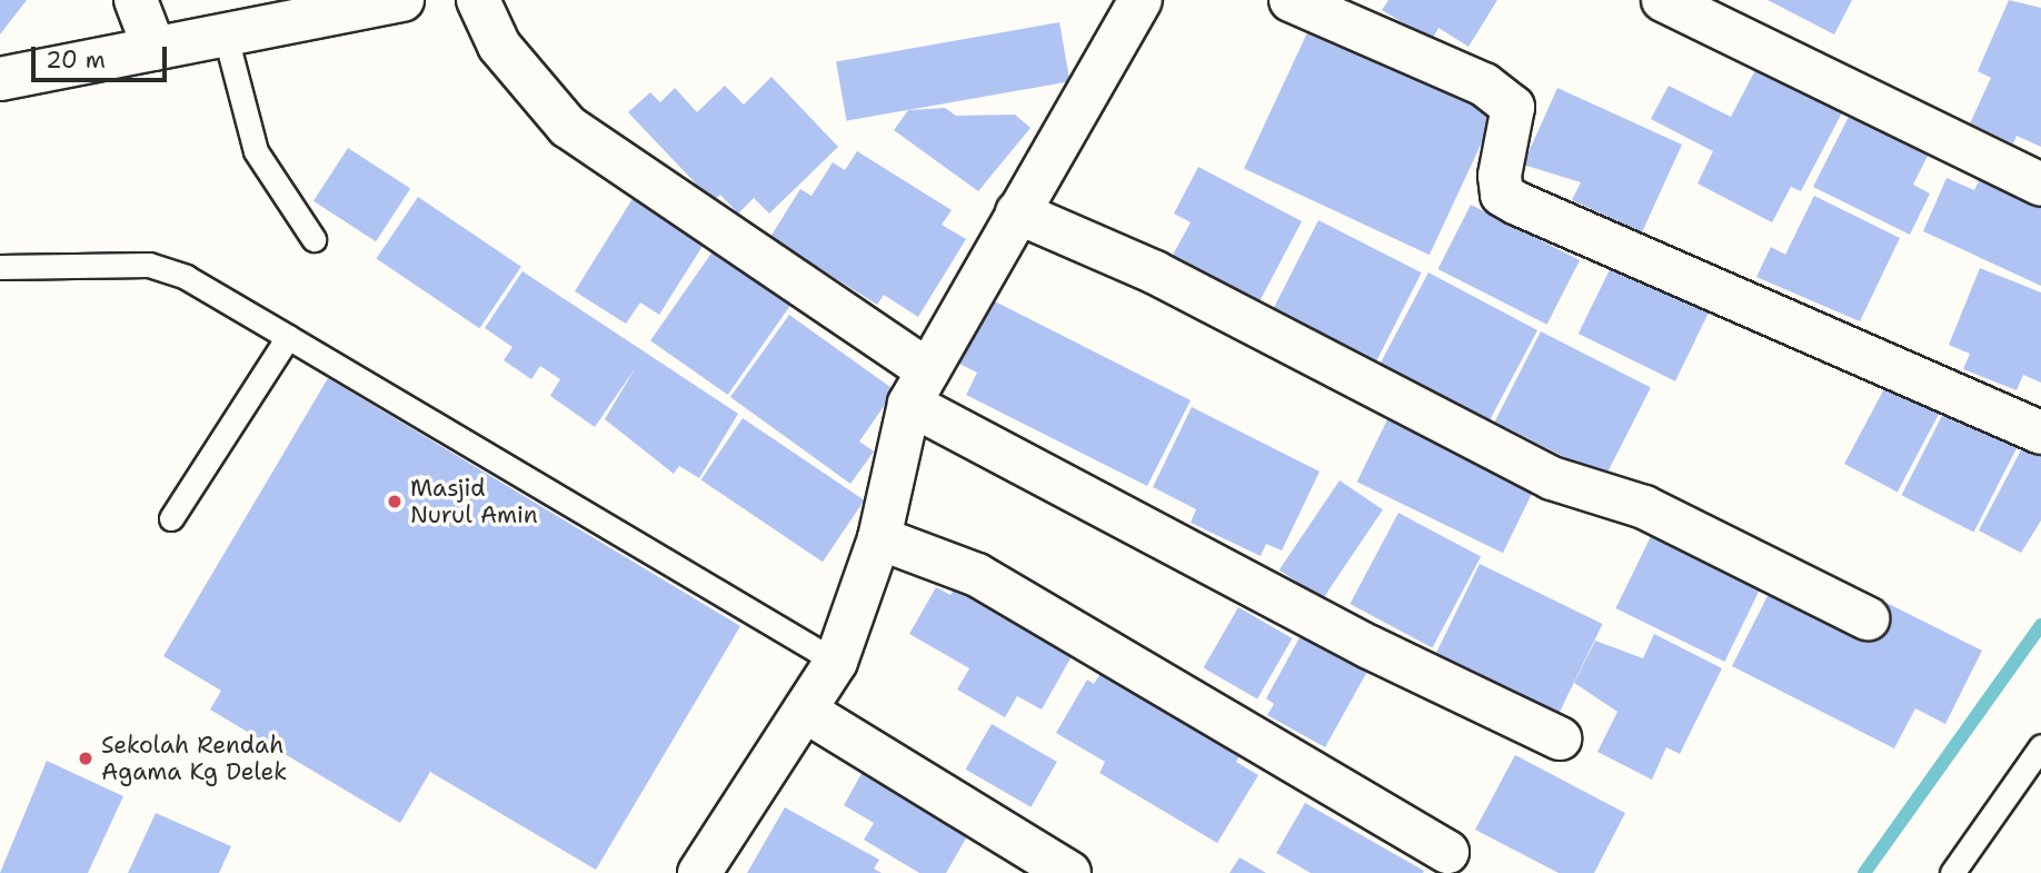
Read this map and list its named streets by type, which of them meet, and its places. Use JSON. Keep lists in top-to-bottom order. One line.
{"places":["Masjid Nurul Amin","Sekolah Rendah Agama Kg Delek"],"scale_bar":"20 m"}
